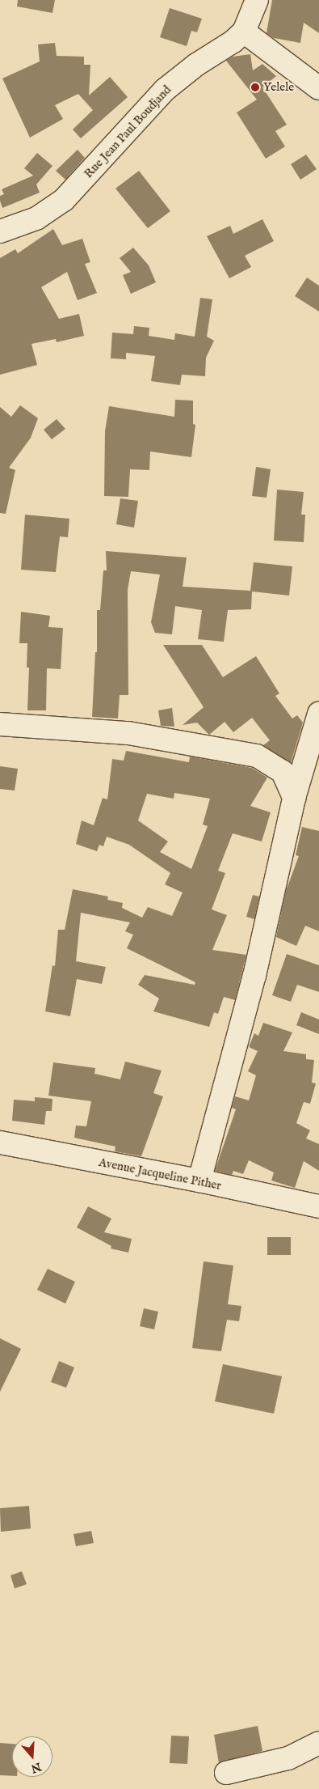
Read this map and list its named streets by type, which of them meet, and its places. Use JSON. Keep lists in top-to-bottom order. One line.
{"streets":{"street":["Rue Jean Paul Boudjand","Avenue Jacqueline Pither"]},"places":["Yelele"],"north":"bottom"}
